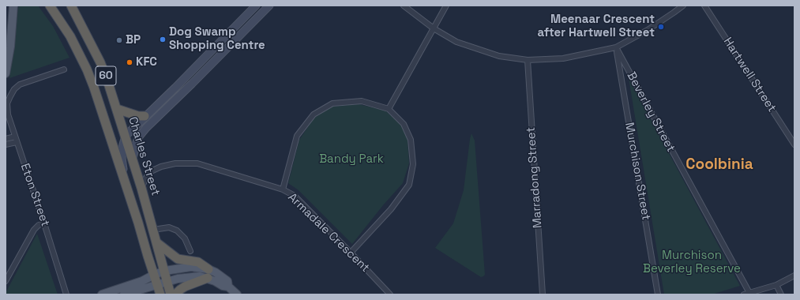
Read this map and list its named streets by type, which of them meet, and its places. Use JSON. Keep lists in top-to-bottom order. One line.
{"streets":{"highway":["60","Charles Street"],"street":["Hartwell Street","Beverley Street","Murchison Street","Marradong Street","Eton Street","Armadale Crescent"]},"crossings":[["Beverley Street","Murchison Street"],["Charles Street","Armadale Crescent"]],"districts":["Coolbinia"],"parks":["Bandy Park","Murchison Beverley Reserve"],"places":["Meenaar Crescent after Hartwell Street","Dog Swamp Shopping Centre","BP","KFC"]}
